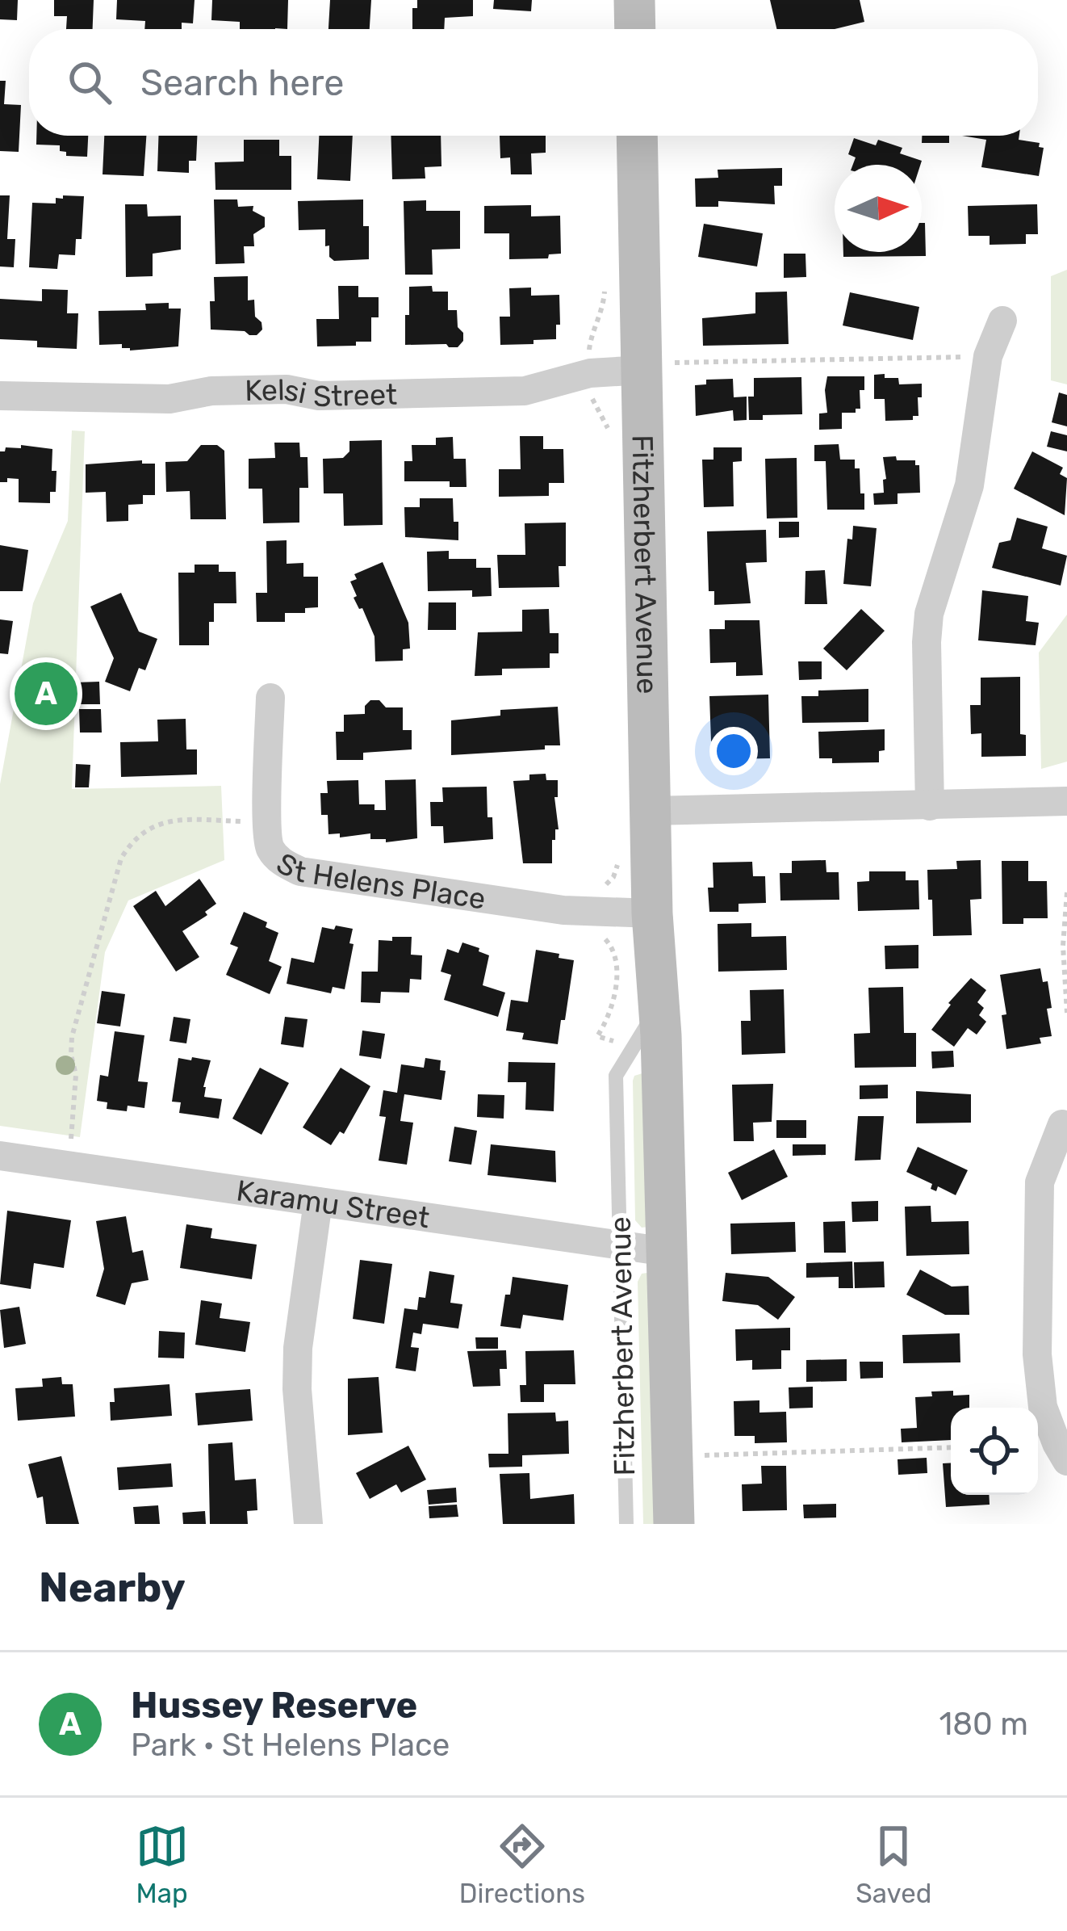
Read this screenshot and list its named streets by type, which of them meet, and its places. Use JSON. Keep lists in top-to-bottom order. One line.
{"streets":{"street":["Kelsi Street","Fitzherbert Avenue","St Helens Place","Karamu Street"]},"crossings":[["Kelsi Street","Fitzherbert Avenue"],["Fitzherbert Avenue","St Helens Place"],["Fitzherbert Avenue","Karamu Street"]],"north":"right","page":{"search":"Search here","pins":"A","heading":"Nearby","list":[{"mark":"A","name":"Hussey Reserve","note":"Park · St Helens Place","value":"180 m"}],"nav":["Map","Directions","Saved"]}}
